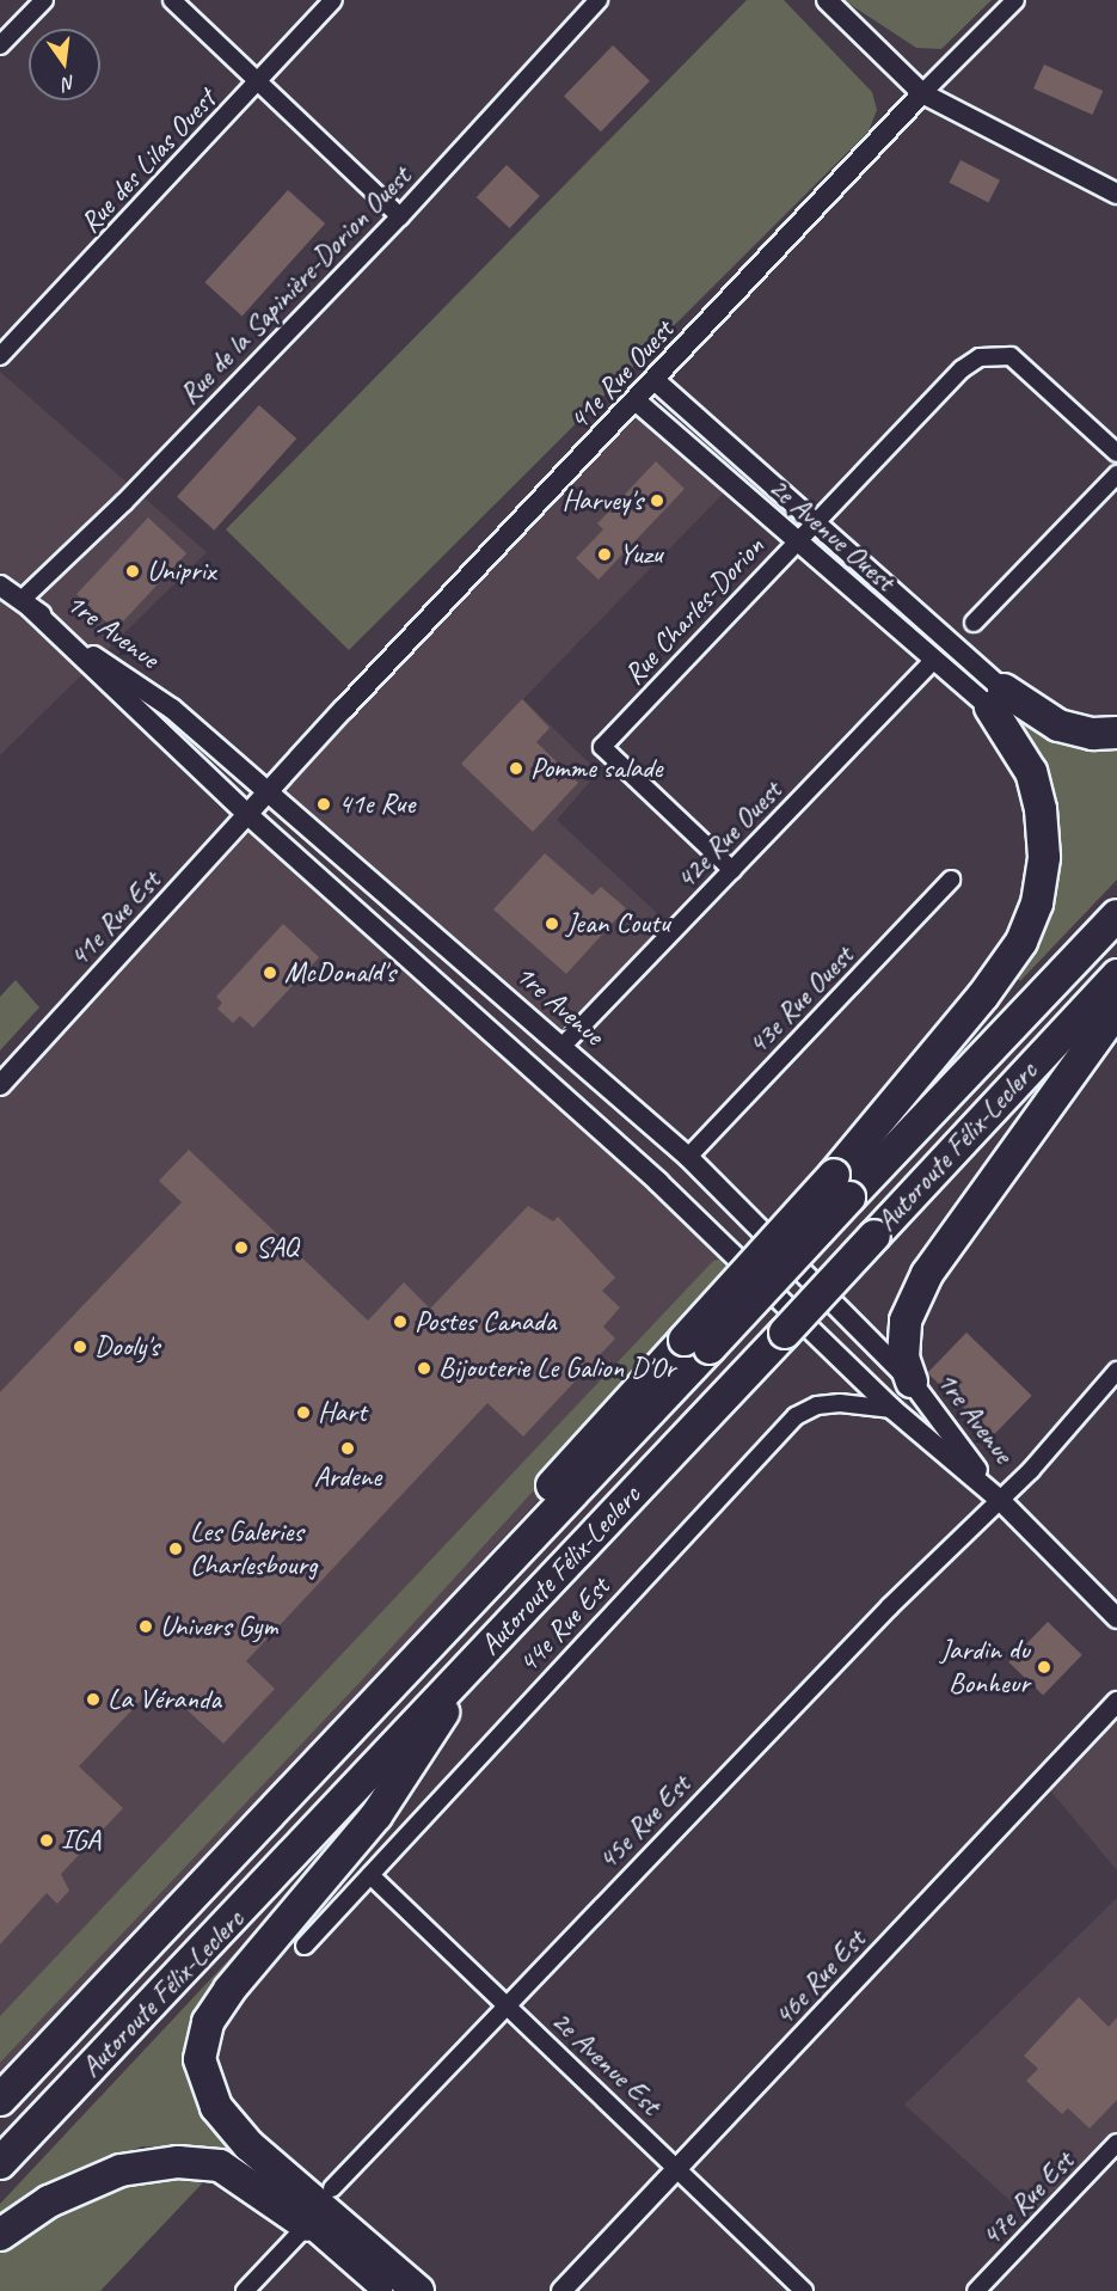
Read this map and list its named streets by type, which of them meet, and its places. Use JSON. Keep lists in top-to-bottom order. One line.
{"streets":{"highway":["Autoroute Félix-Leclerc"],"street":["Rue des Lilas Ouest","Rue de la Sapinière-Dorion Ouest","41e Rue Ouest","2e Avenue Ouest","Rue Charles-Dorion","1re Avenue","42e Rue Ouest","41e Rue Est","43e Rue Ouest","44e Rue Est","45e Rue Est","46e Rue Est","2e Avenue Est","47e Rue Est"]},"crossings":[["Rue de la Sapinière-Dorion Ouest","1re Avenue"],["41e Rue Ouest","2e Avenue Ouest"],["41e Rue Ouest","1re Avenue"],["41e Rue Ouest","41e Rue Est"],["2e Avenue Ouest","Rue Charles-Dorion"],["2e Avenue Ouest","42e Rue Ouest"],["Rue Charles-Dorion","42e Rue Ouest"],["1re Avenue","42e Rue Ouest"],["1re Avenue","41e Rue Est"],["1re Avenue","43e Rue Ouest"],["1re Avenue","44e Rue Est"],["1re Avenue","45e Rue Est"],["44e Rue Est","2e Avenue Est"],["45e Rue Est","2e Avenue Est"],["46e Rue Est","2e Avenue Est"]],"places":["Harvey's","Yuzu","Uniprix","Pomme salade","41e Rue","Jean Coutu","McDonald's","SAQ","Postes Canada","Dooly's","Bijouterie Le Galion D'Or","Hart","Ardene","Les Galeries Charlesbourg","Univers Gym","Jardin du Bonheur","La Véranda","IGA"],"north":"bottom"}
